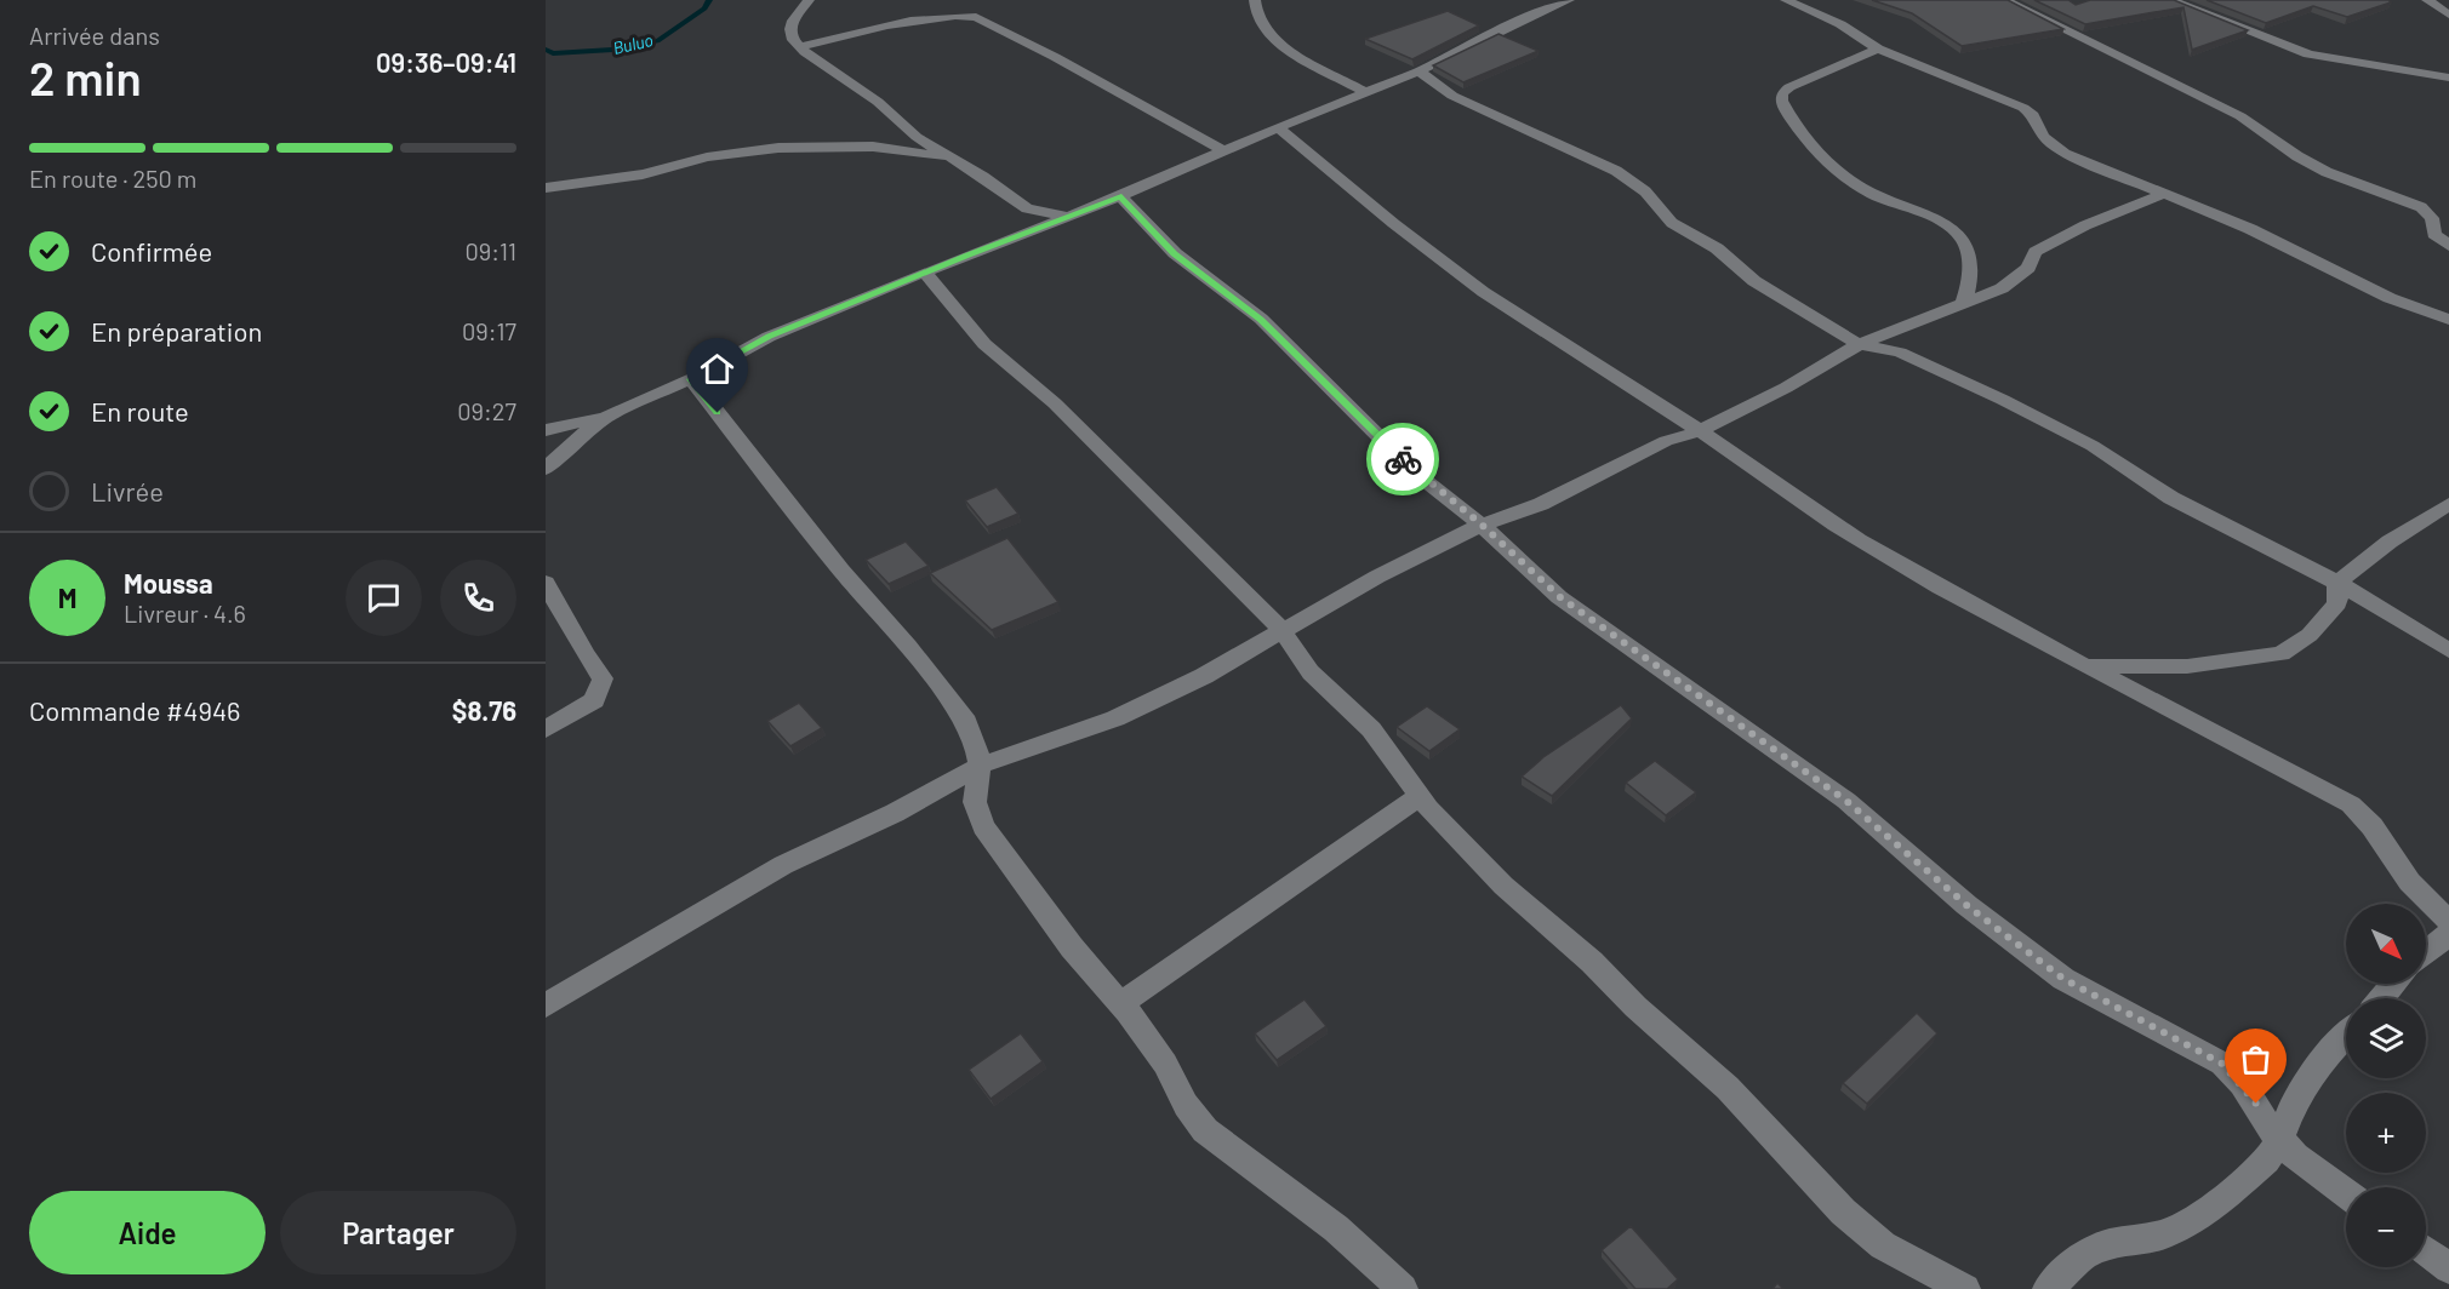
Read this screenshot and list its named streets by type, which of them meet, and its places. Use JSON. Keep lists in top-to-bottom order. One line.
{"water":["Buluo"],"north":"bottom right","page":{"heading":["2 min","Arrivée dans","09:36–09:41"],"panel":["Moussa","Livreur · 4.6","Commande #4946","$8.76"],"bar":"En route · 250 m","list":[["Confirmée","09:11"],["En préparation","09:17"],["En route","09:27"],"Livrée"],"round":"M","map_buttons":["+","−"],"buttons":["Aide","Partager"]}}
